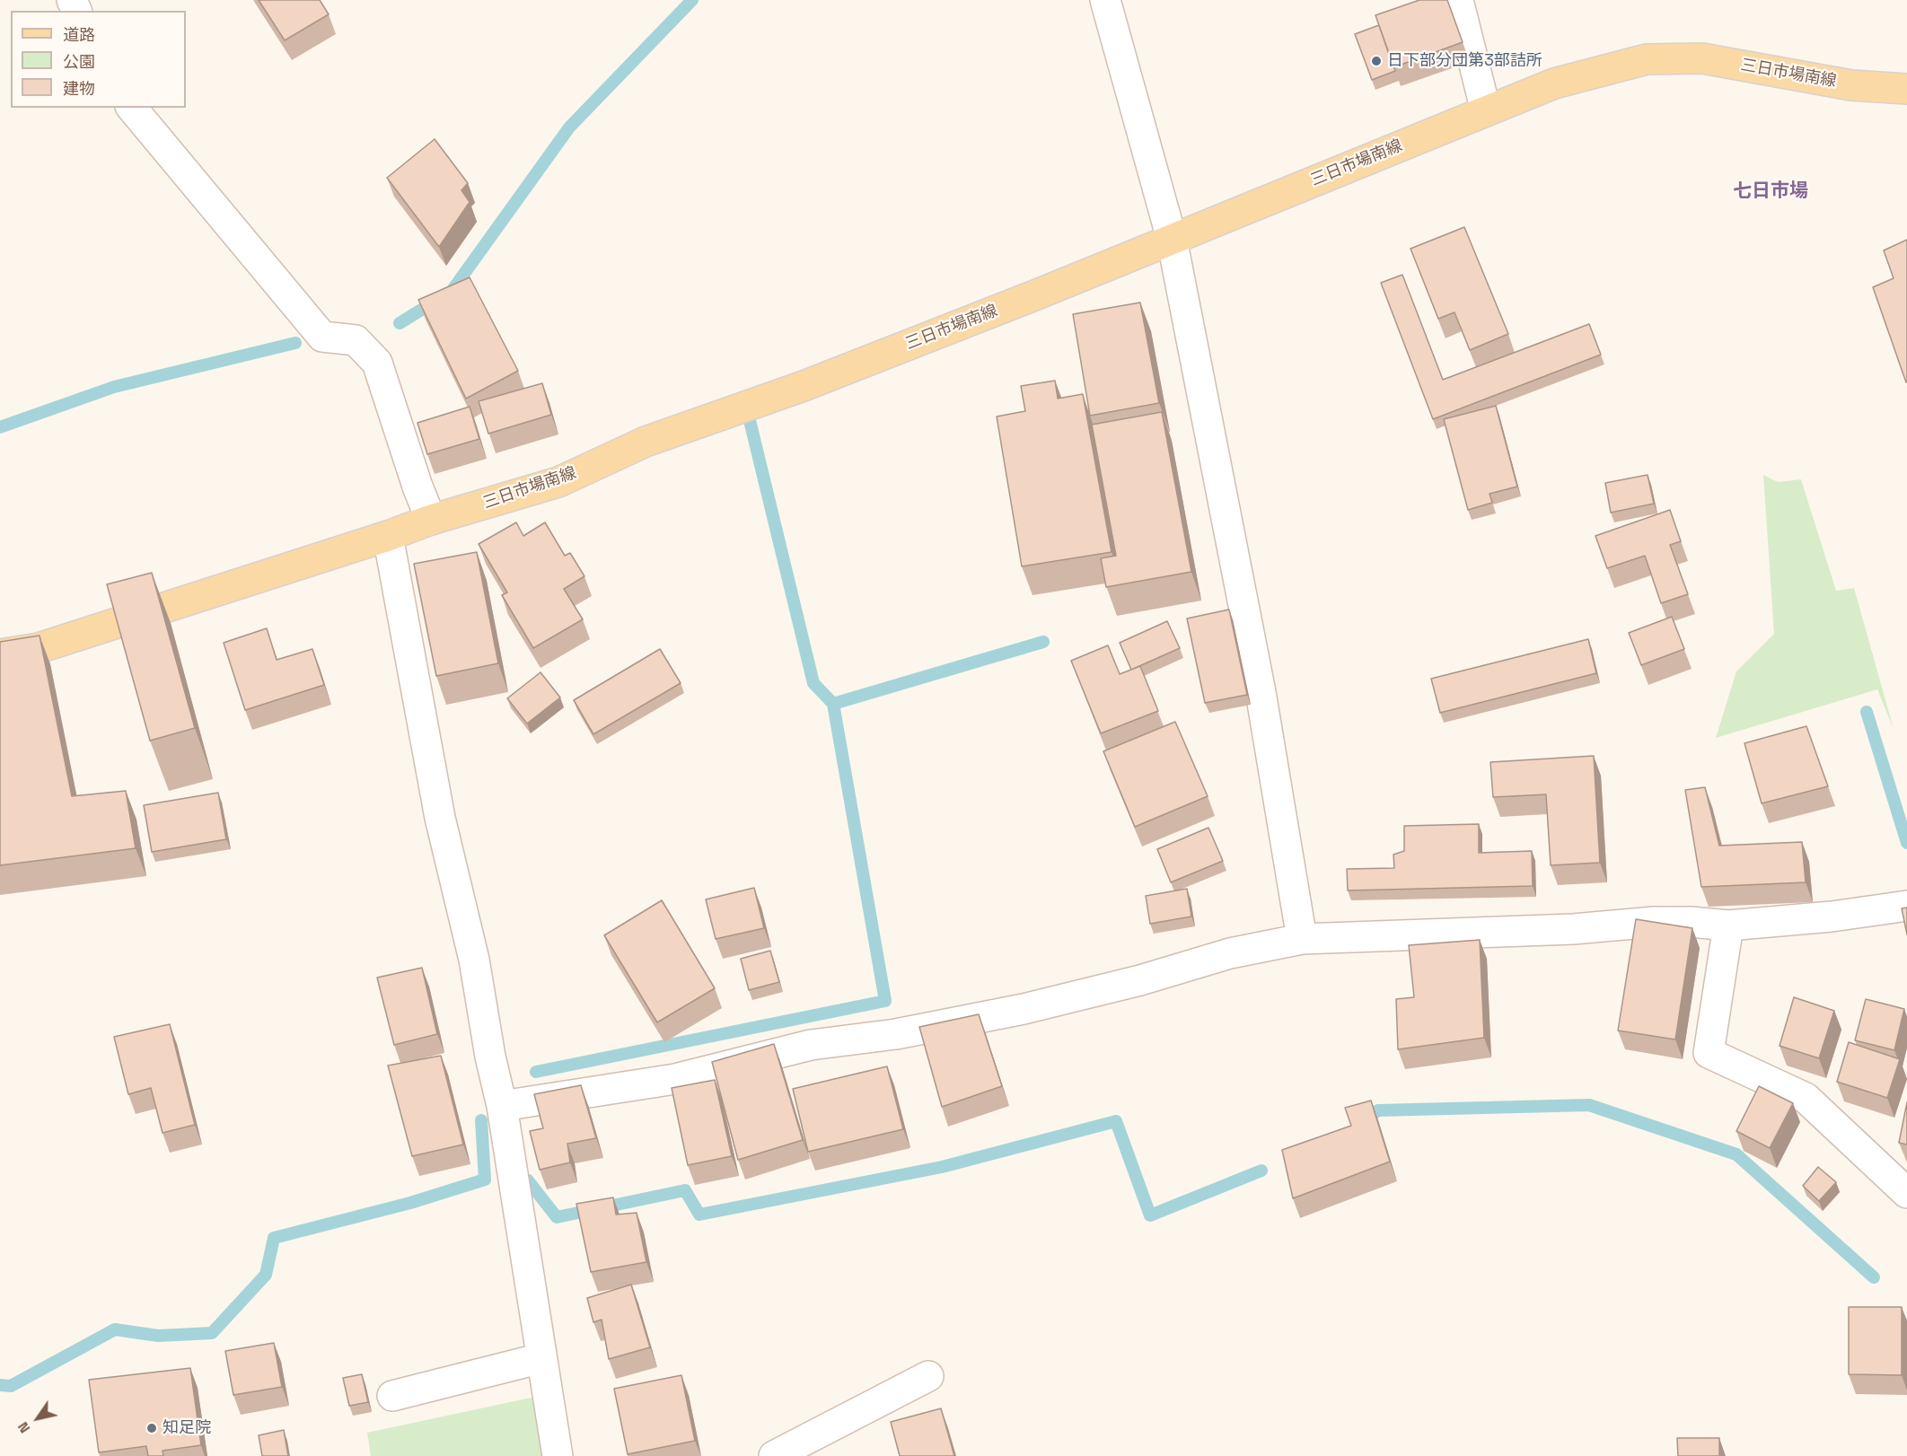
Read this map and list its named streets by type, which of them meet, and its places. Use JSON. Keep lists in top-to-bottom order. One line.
{"streets":{"main road":["三日市場南線"]},"districts":["七日市場"],"places":["日下部分団第3部詰所","知足院"],"legend":["道路","公園","建物"],"north":"bottom left"}
